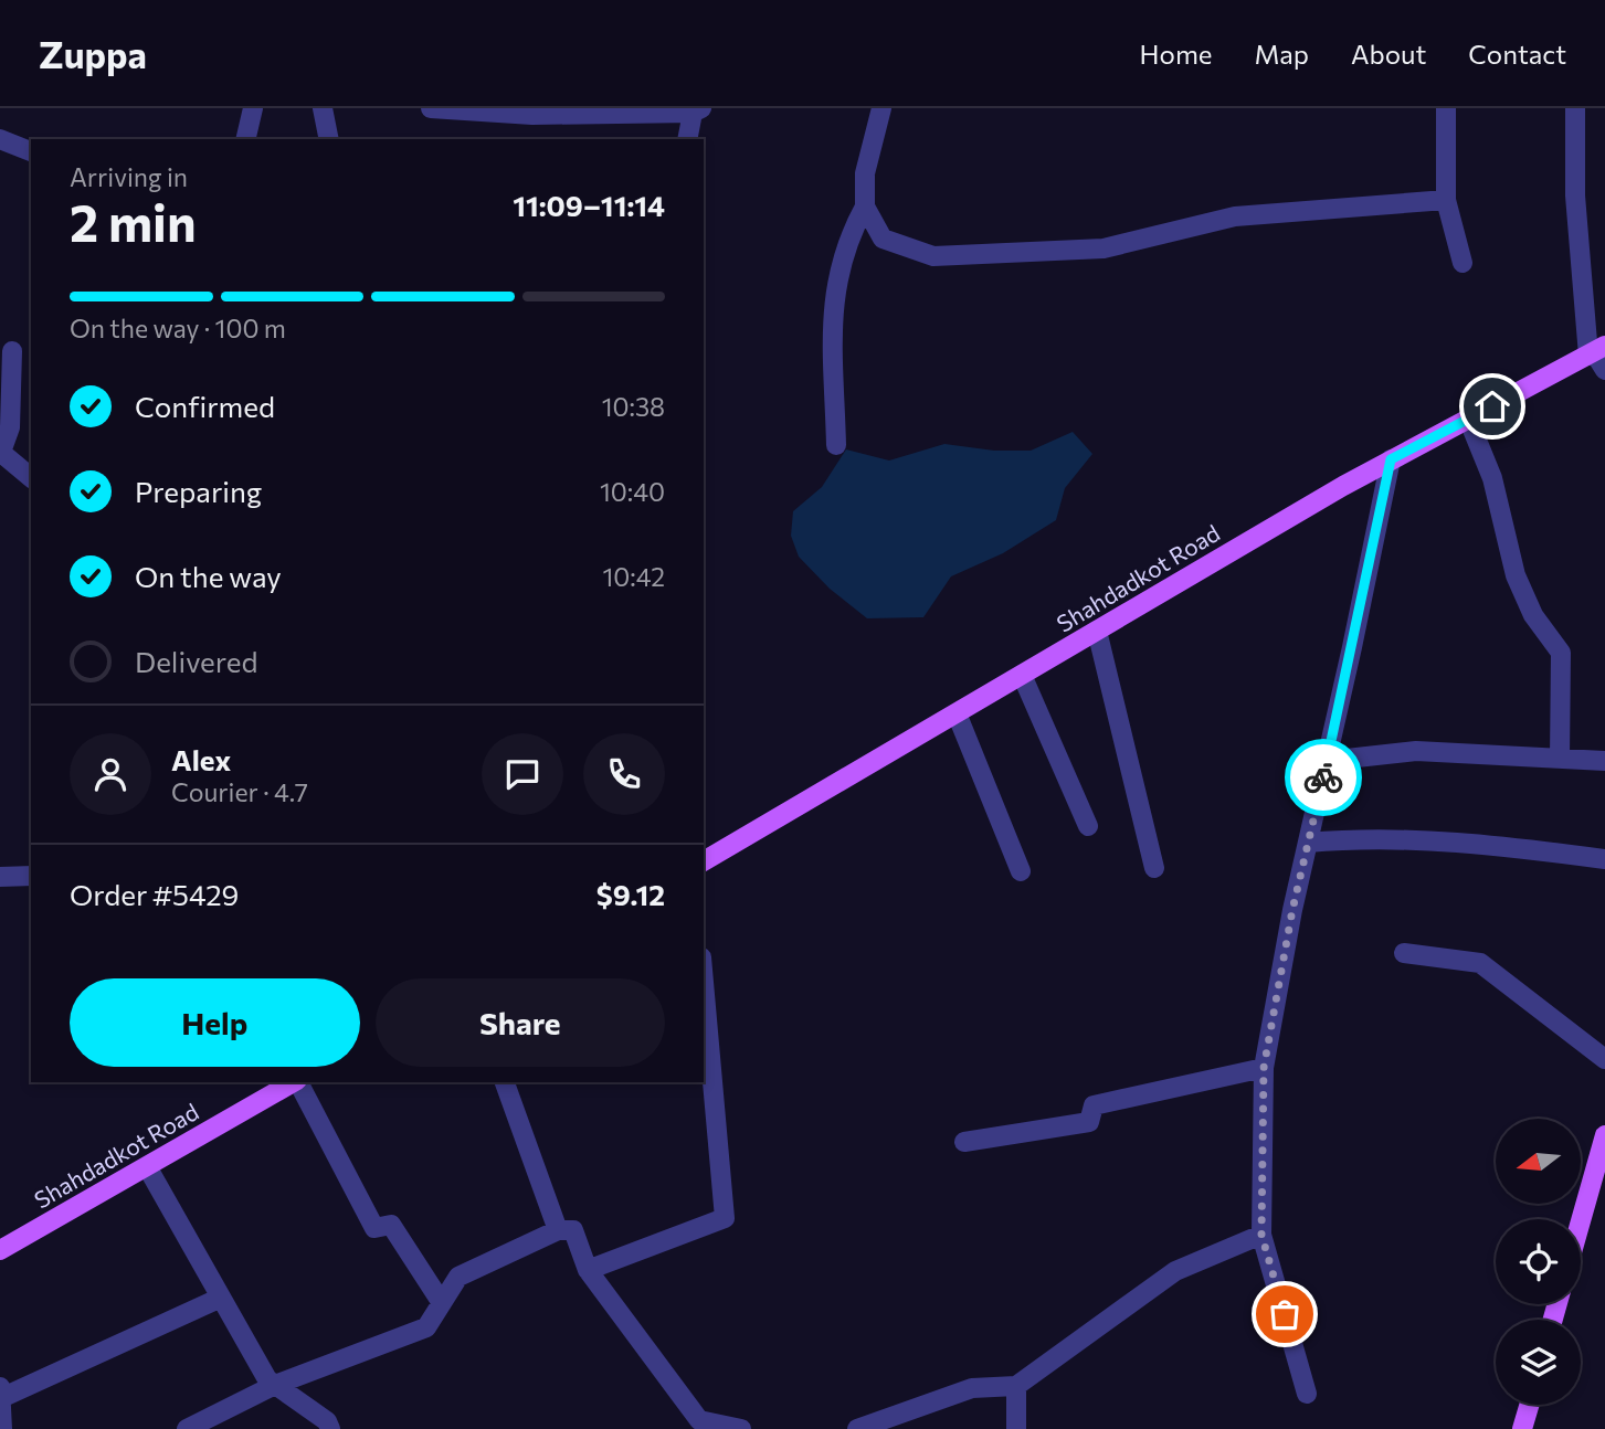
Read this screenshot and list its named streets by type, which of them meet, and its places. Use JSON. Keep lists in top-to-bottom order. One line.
{"streets":{"main road":["Shahdadkot Road"]},"north":"left","page":{"header":"Zuppa","nav":["Home","Map","About","Contact"],"heading":["2 min","Arriving in","11:09–11:14"],"panel":["Alex","Courier · 4.7","Order #5429","$9.12"],"bar":"On the way · 100 m","list":[["Confirmed","10:38"],["Preparing","10:40"],["On the way","10:42"],"Delivered"],"buttons":["Help","Share"]}}
